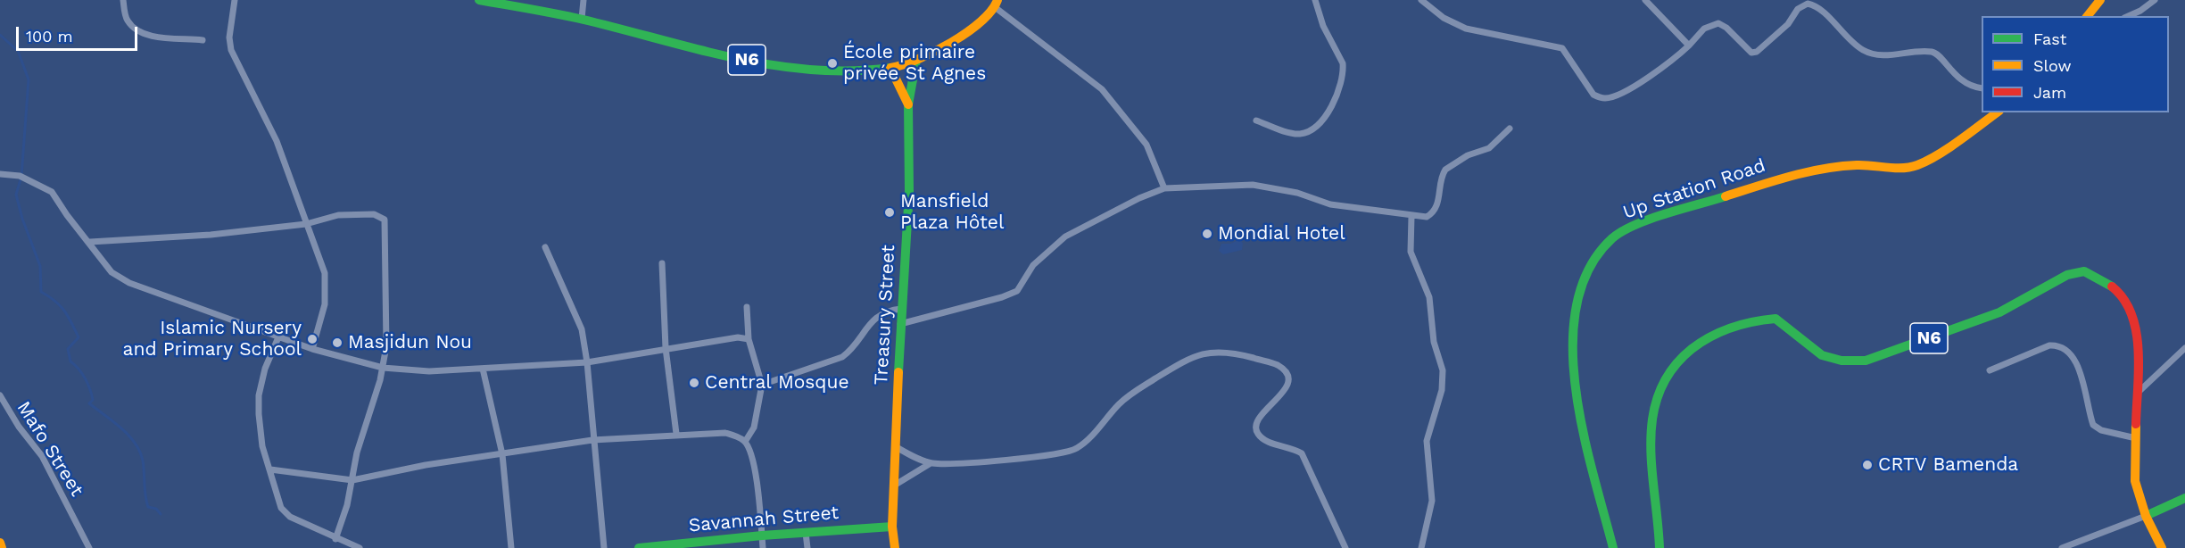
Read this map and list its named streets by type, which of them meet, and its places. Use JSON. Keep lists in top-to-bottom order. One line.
{"streets":{"main road":["N6","Up Station Road","Treasury Street","Savannah Street"],"street":["Mafo Street"]},"crossings":[["N6","Treasury Street"],["Treasury Street","Savannah Street"]],"places":["École primaire privée St Agnes","Mansfield Plaza Hôtel","Mondial Hotel","Islamic Nursery and Primary School","Masjidun Nou","Central Mosque","CRTV Bamenda"],"legend":["Fast","Slow","Jam"],"scale_bar":"100 m"}
